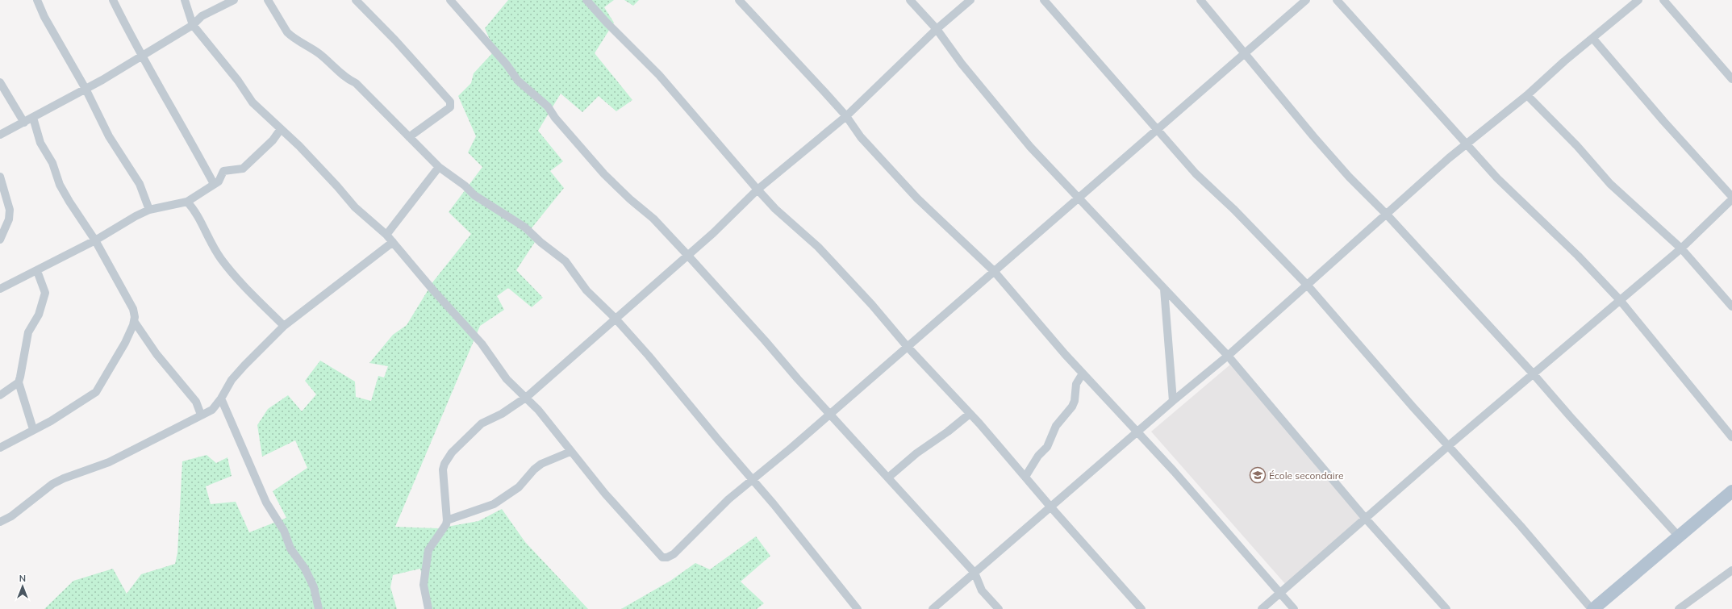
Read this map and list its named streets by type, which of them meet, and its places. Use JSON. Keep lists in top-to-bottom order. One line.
{"places":{"school or university":["École secondaire"]},"north":"top"}
